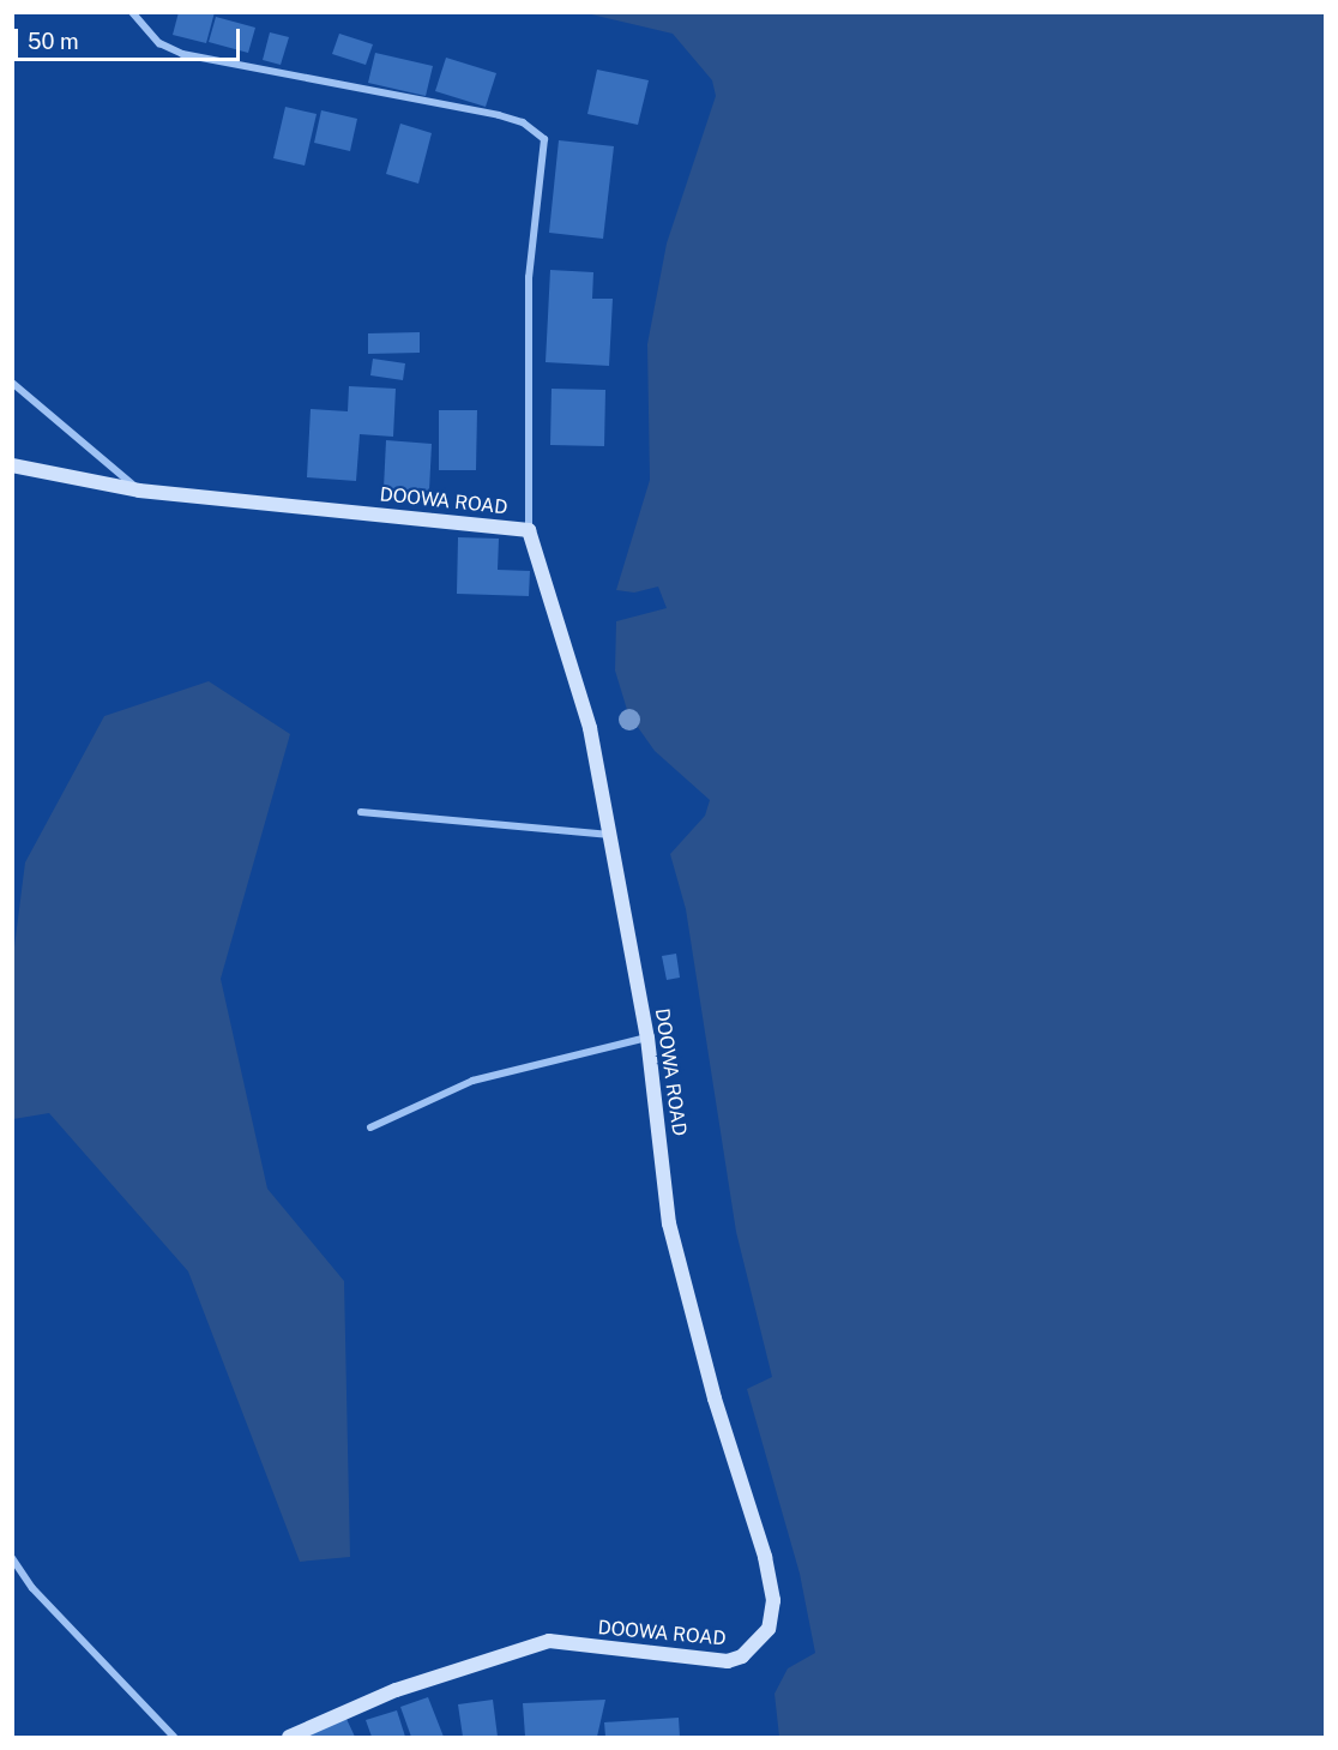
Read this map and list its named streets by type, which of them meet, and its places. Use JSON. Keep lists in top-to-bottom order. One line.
{"streets":{"street":["DOOWA ROAD"]},"scale_bar":"50 m"}
